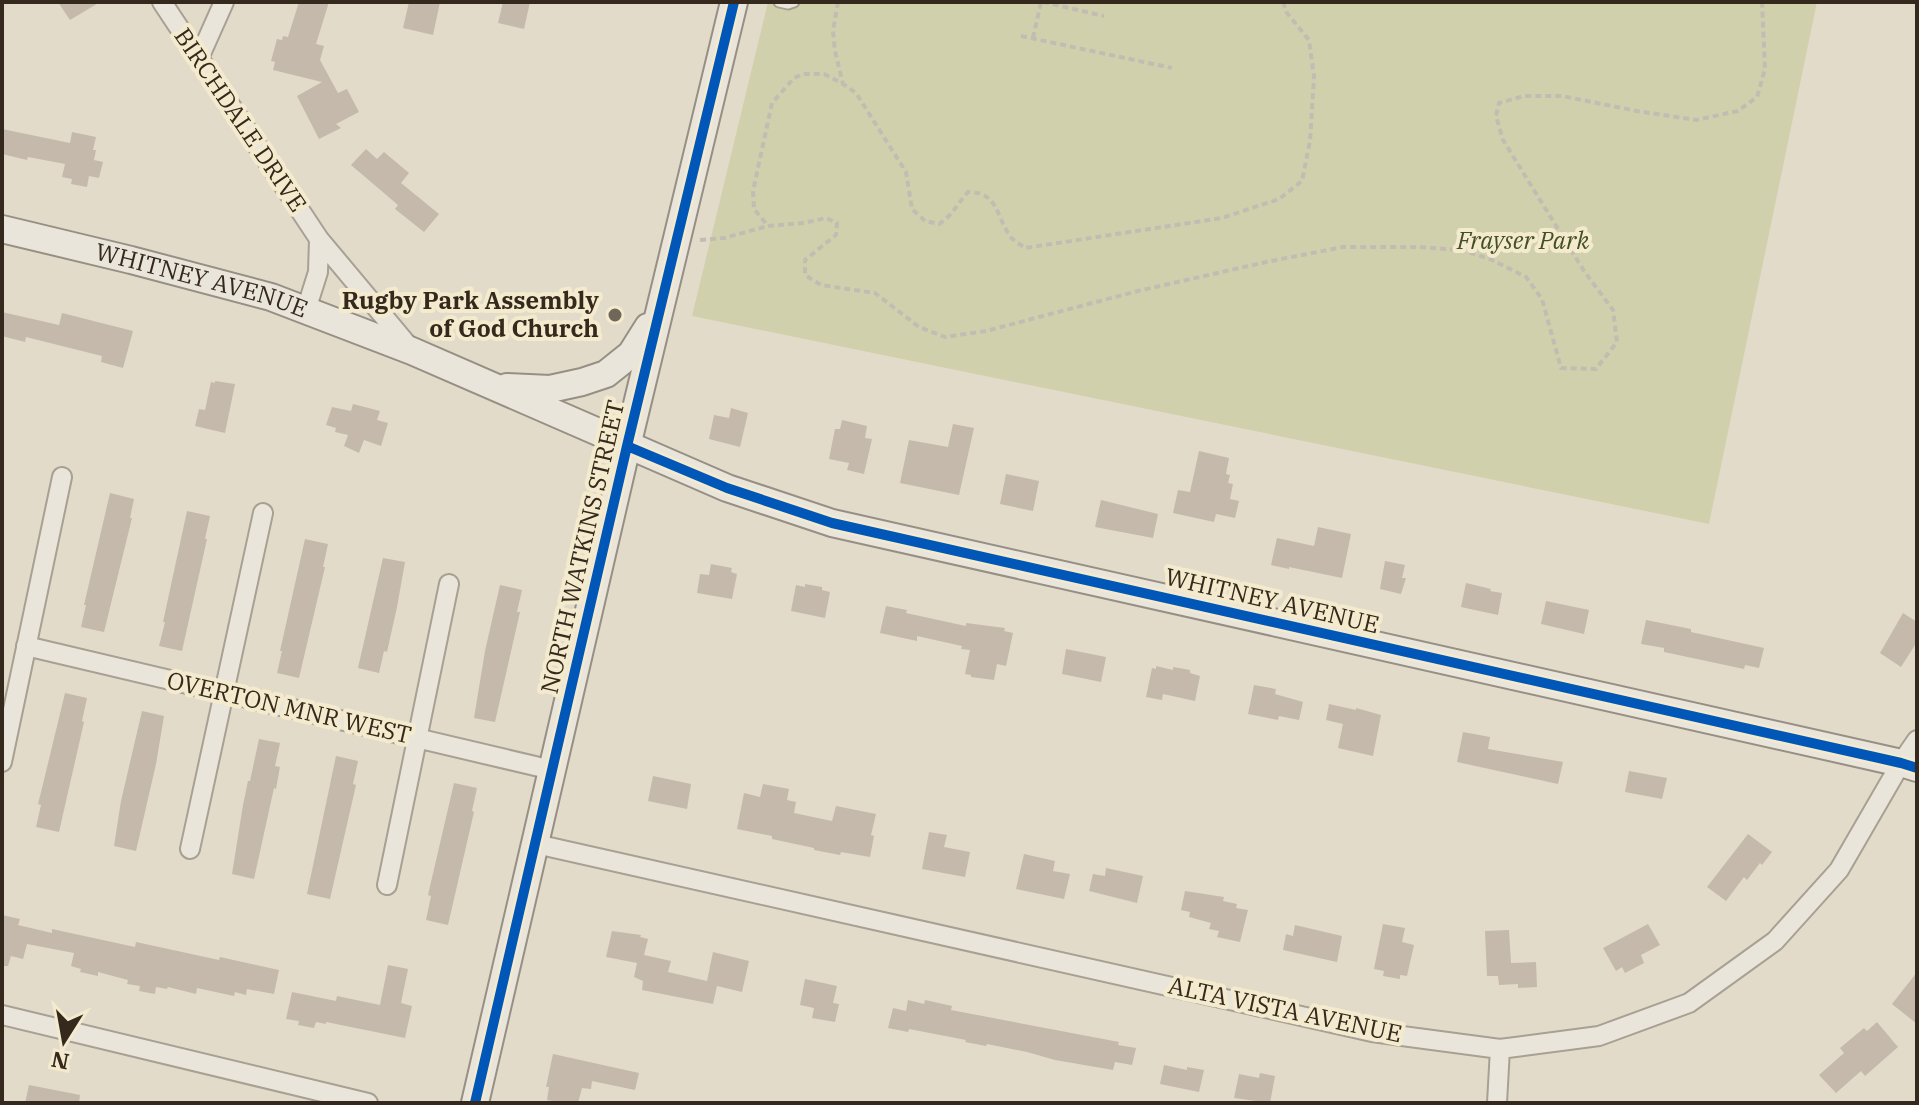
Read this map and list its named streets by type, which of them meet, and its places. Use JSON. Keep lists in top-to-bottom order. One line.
{"streets":{"main road":["WHITNEY AVENUE","NORTH WATKINS STREET"],"street":["BIRCHDALE DRIVE","OVERTON MNR WEST","ALTA VISTA AVENUE"]},"crossings":[["BIRCHDALE DRIVE","WHITNEY AVENUE"],["WHITNEY AVENUE","NORTH WATKINS STREET"],["WHITNEY AVENUE","ALTA VISTA AVENUE"],["NORTH WATKINS STREET","OVERTON MNR WEST"],["NORTH WATKINS STREET","ALTA VISTA AVENUE"]],"parks":["Frayser Park"],"places":["Rugby Park Assembly of God Church"],"north":"bottom"}
